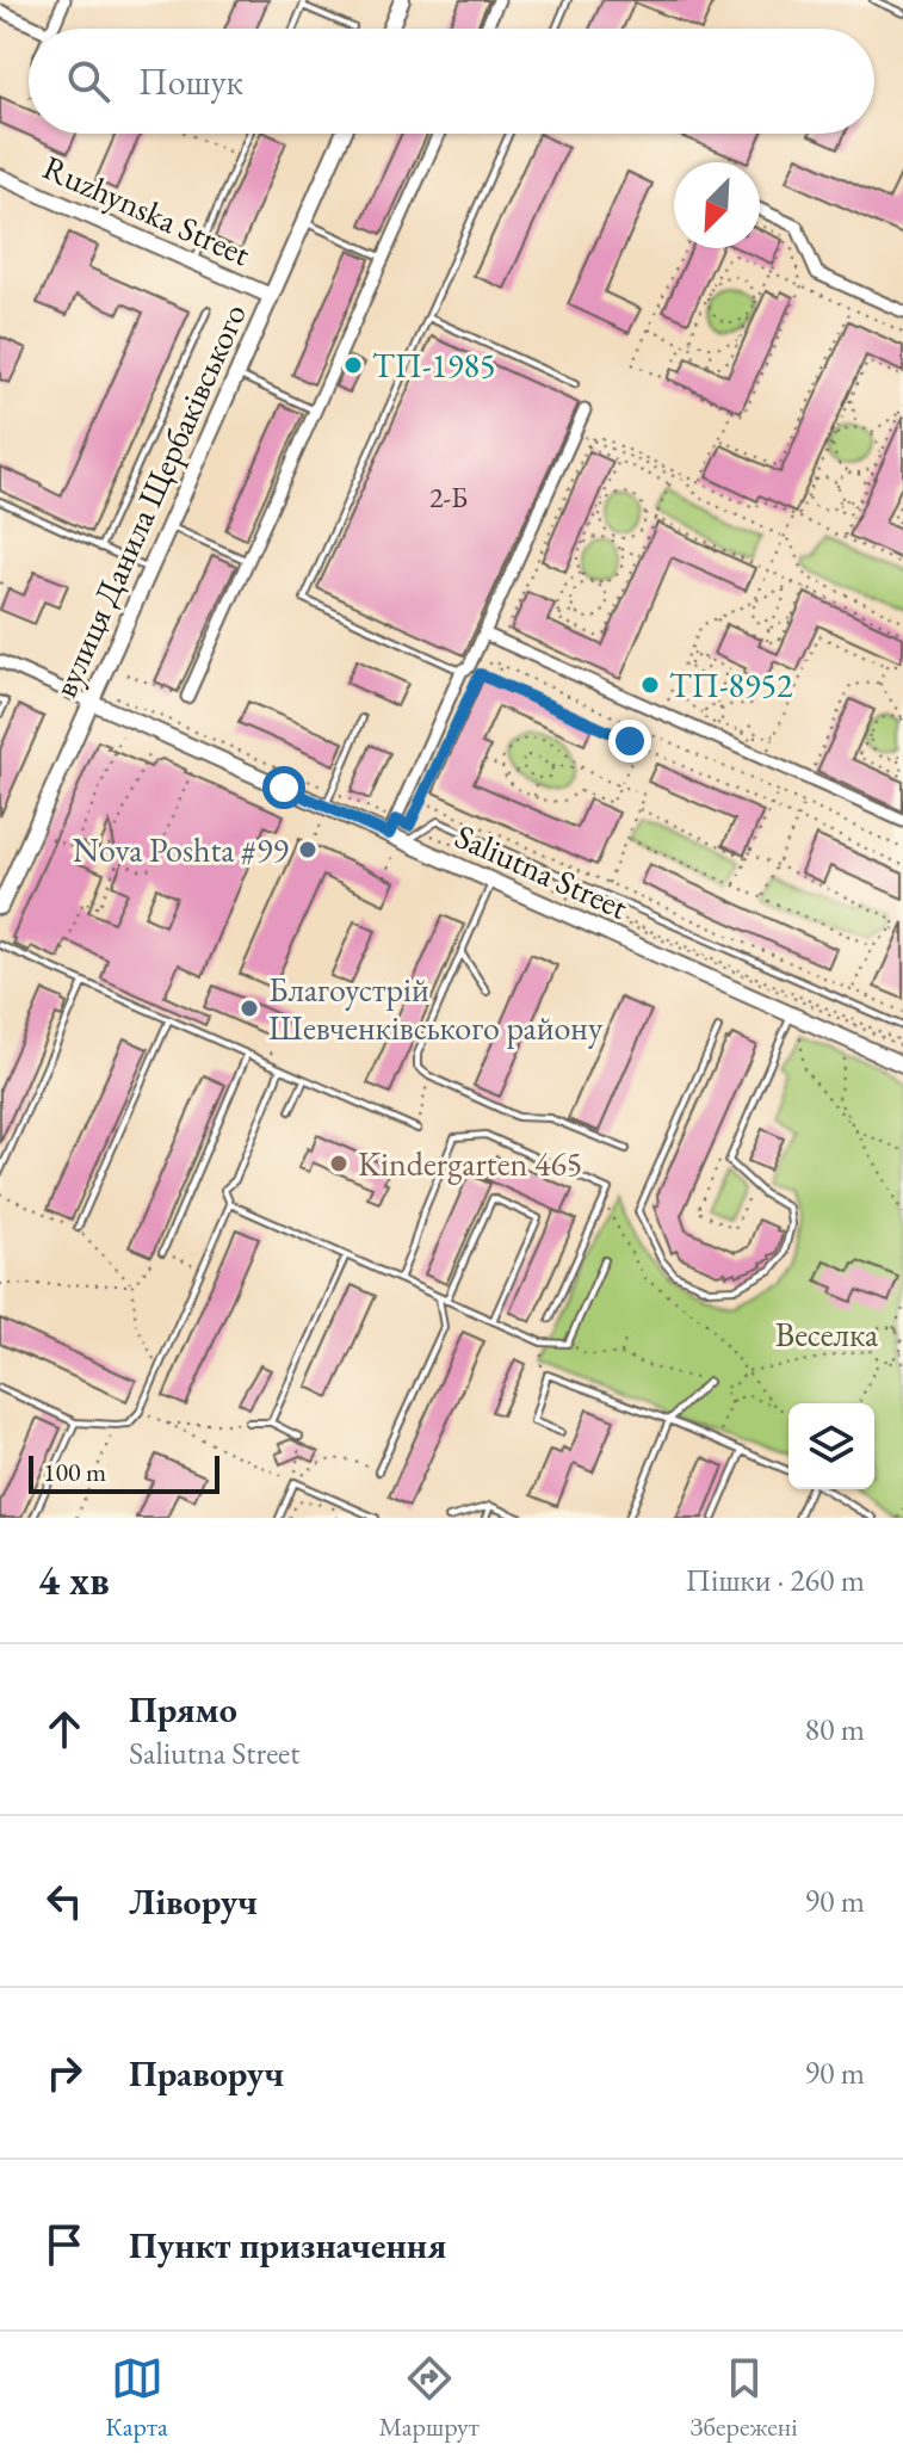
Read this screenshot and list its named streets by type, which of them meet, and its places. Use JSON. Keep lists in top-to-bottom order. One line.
{"streets":{"street":["Ruzhynska Street","вулиця Данила Щербаківського","Saliutna Street"]},"crossings":[["Ruzhynska Street","вулиця Данила Щербаківського"],["вулиця Данила Щербаківського","Saliutna Street"]],"parks":["Веселка"],"places":["ТП-1985","ТП-8952","Nova Poshta #99","Благоустрій Шевченківського району","Kindergarten 465"],"house_numbers":["2-Б"],"scale_bar":"100 m","north":"bottom left","page":{"search":"Пошук","scale":"100 m","heading":["4 хв","Пішки · 260 m"],"list":[["Прямо","Saliutna Street","80 m"],["Ліворуч","90 m"],["Праворуч","90 m"],"Пункт призначення"],"nav":["Карта","Маршрут","Збережені"]}}
